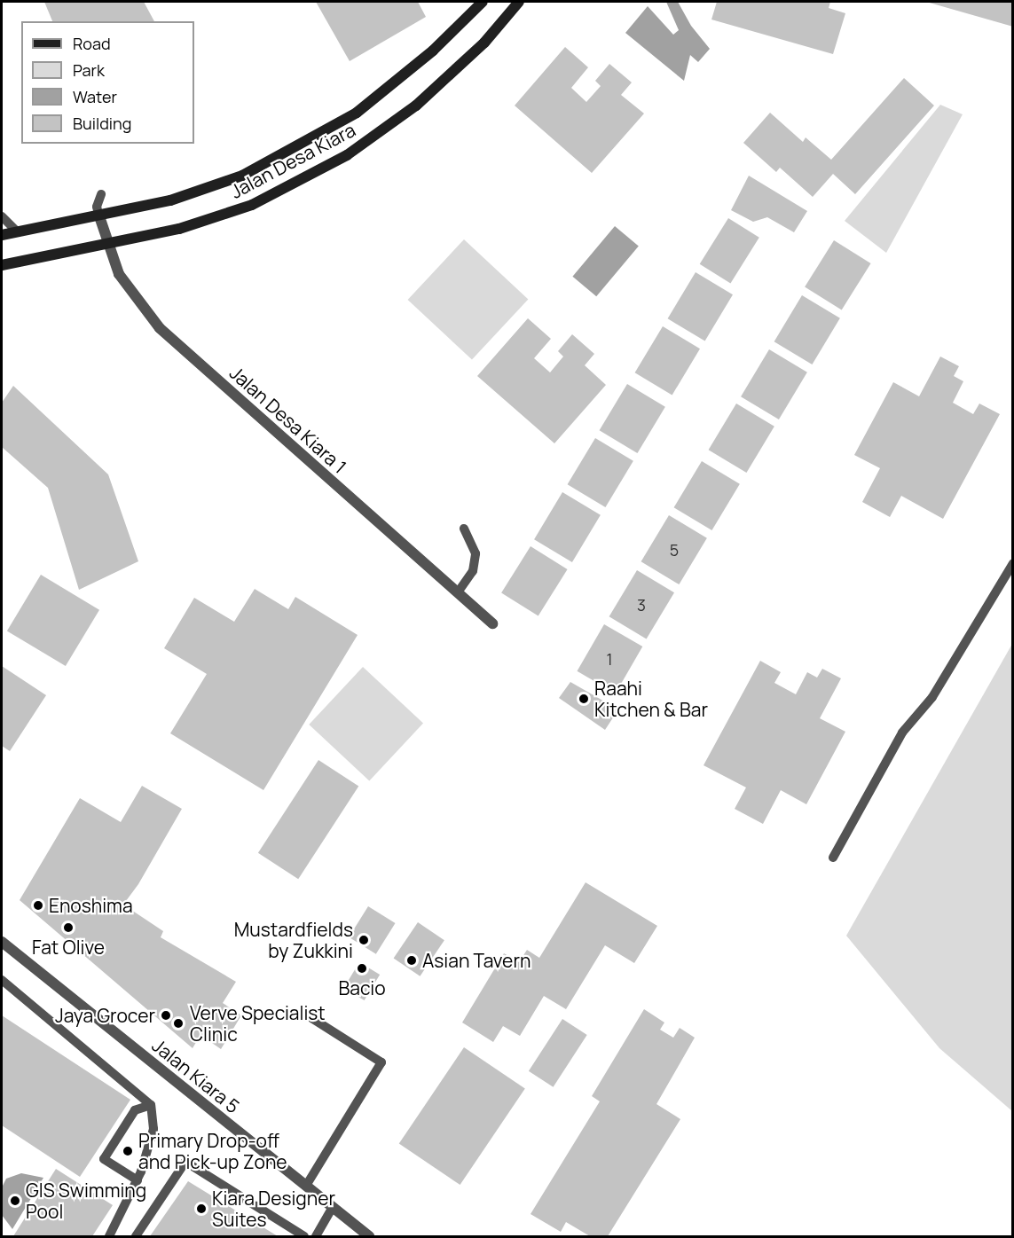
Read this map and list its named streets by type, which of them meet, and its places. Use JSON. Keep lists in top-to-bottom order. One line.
{"streets":{"main road":["Jalan Desa Kiara"],"street":["Jalan Desa Kiara 1","Jalan Kiara 5"]},"crossings":[["Jalan Desa Kiara","Jalan Desa Kiara 1"]],"places":["Raahi Kitchen & Bar","Enoshima","Fat Olive","Mustardfields by Zukkini","Asian Tavern","Bacio","Jaya Grocer","Verve Specialist Clinic","Primary Drop-off and Pick-up Zone","GIS Swimming Pool","Kiara Designer Suites"],"house_numbers":["5","3","1"],"legend":["Road","Park","Water","Building"]}
